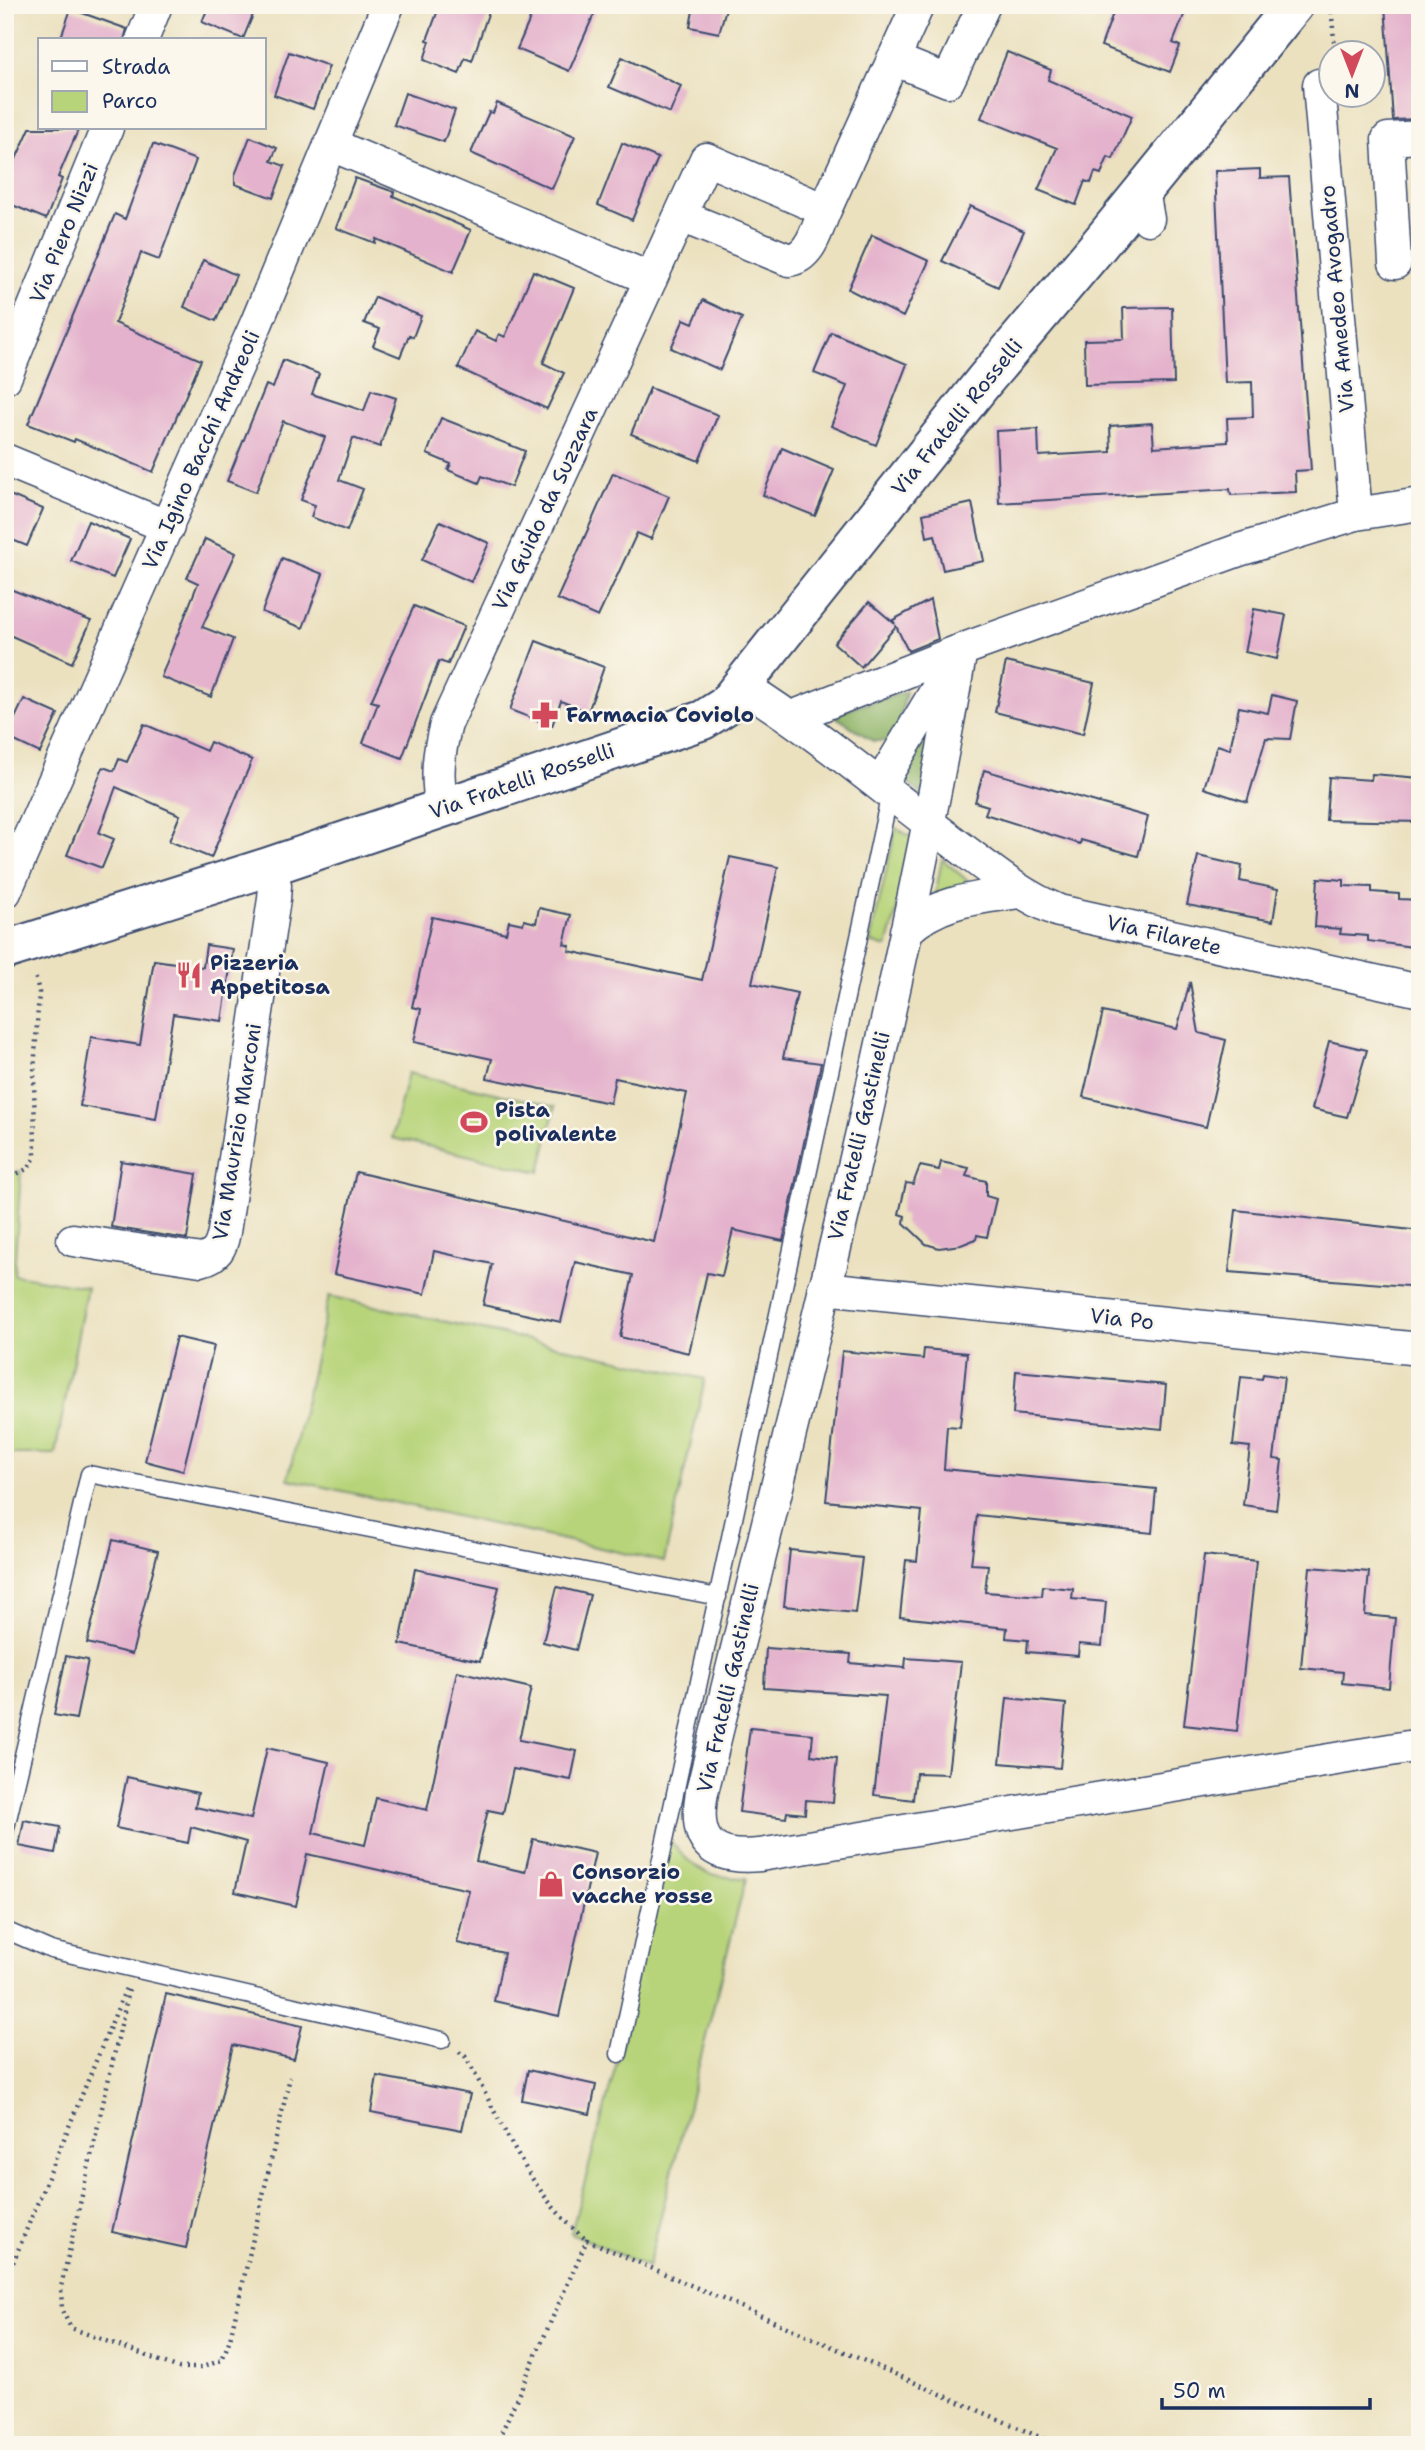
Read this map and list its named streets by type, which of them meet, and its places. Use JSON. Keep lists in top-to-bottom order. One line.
{"streets":{"street":["Via Piero Nizzi","Via Amedeo Avogadro","Via Fratelli Rosselli","Via Igino Bacchi Andreoli","Via Guido da Suzzara","Via Filarete","Via Maurizio Marconi","Via Fratelli Gastinelli","Via Po"]},"crossings":[["Via Fratelli Rosselli","Via Guido da Suzzara"],["Via Fratelli Rosselli","Via Maurizio Marconi"],["Via Filarete","Via Fratelli Gastinelli"],["Via Fratelli Gastinelli","Via Po"]],"places":{"pharmacy":["Farmacia Coviolo"],"restaurant":["Pizzeria Appetitosa"],"sports":["Pista polivalente"],"shop":["Consorzio vacche rosse"]},"legend":["Strada","Parco"],"scale_bar":"50 m","north":"bottom"}
